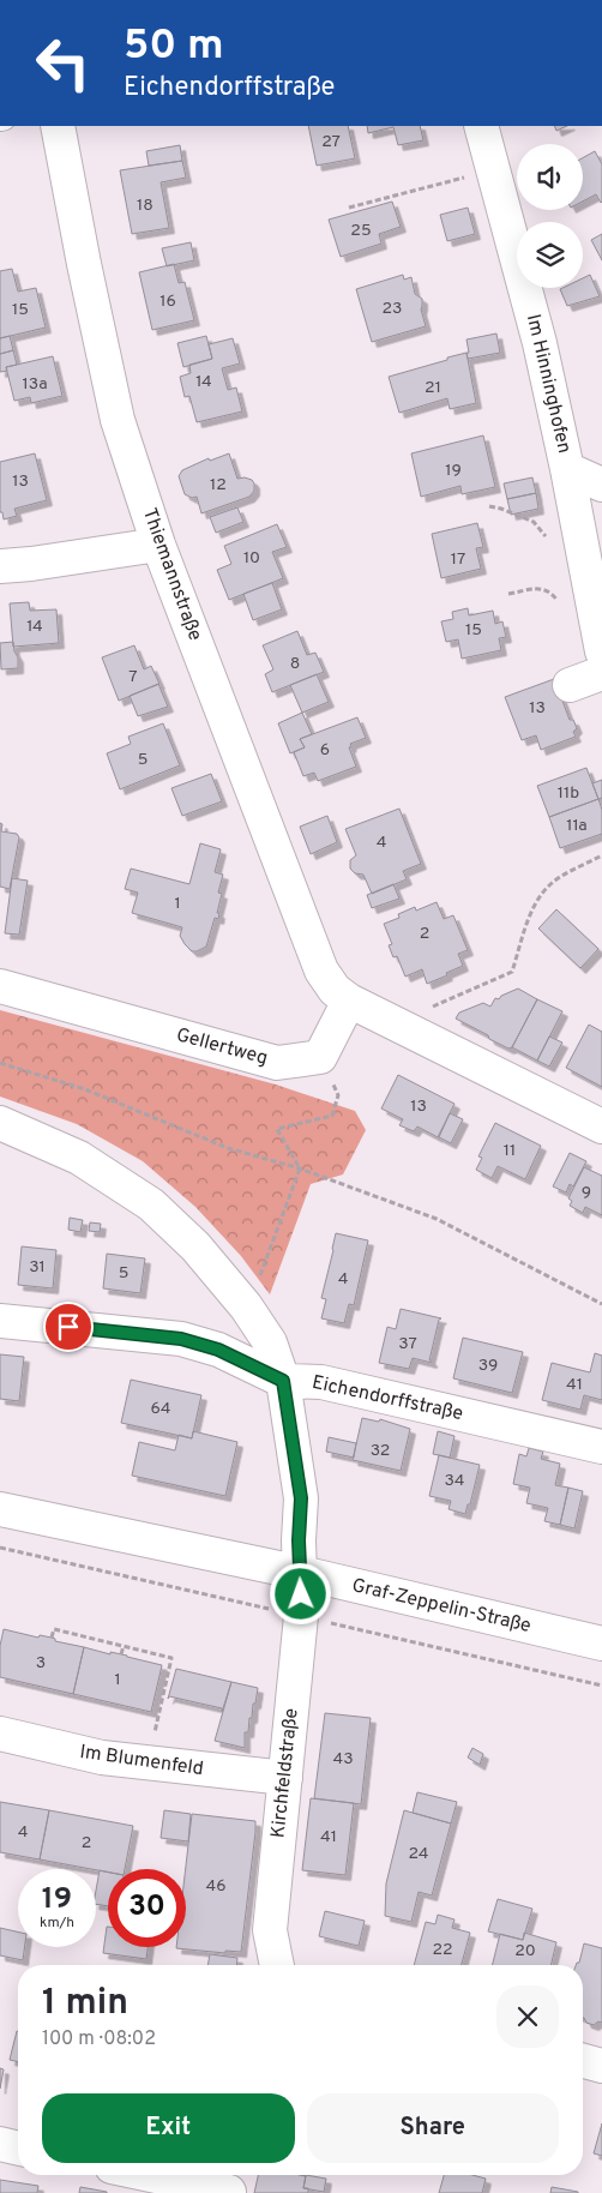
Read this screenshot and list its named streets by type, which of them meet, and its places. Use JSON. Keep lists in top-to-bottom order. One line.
{"streets":{"street":["Im Hinninghofen","Thiemannstraße","Gellertweg","Eichendorffstraße","Graf-Zeppelin-Straße","Im Blumenfeld","Kirchfeldstraße"]},"crossings":[["Thiemannstraße","Gellertweg"],["Eichendorffstraße","Kirchfeldstraße"],["Graf-Zeppelin-Straße","Kirchfeldstraße"],["Im Blumenfeld","Kirchfeldstraße"]],"house_numbers":["27","18","25","16","23","15","14","13a","21","19","13","12","10","17","14","15","8","7","13","6","5","11b","11a","4","1","2","13","11","9","31","5","4","37","39","41","64","32","34","3","1","43","4","41","2","24","46","22","20"],"page":{"turn":["50 m","Eichendorffstraße"],"speed":"19 km/h","limit":"30","heading":["1 min","100 m · 08:02"],"buttons":["Exit","Share"]}}
